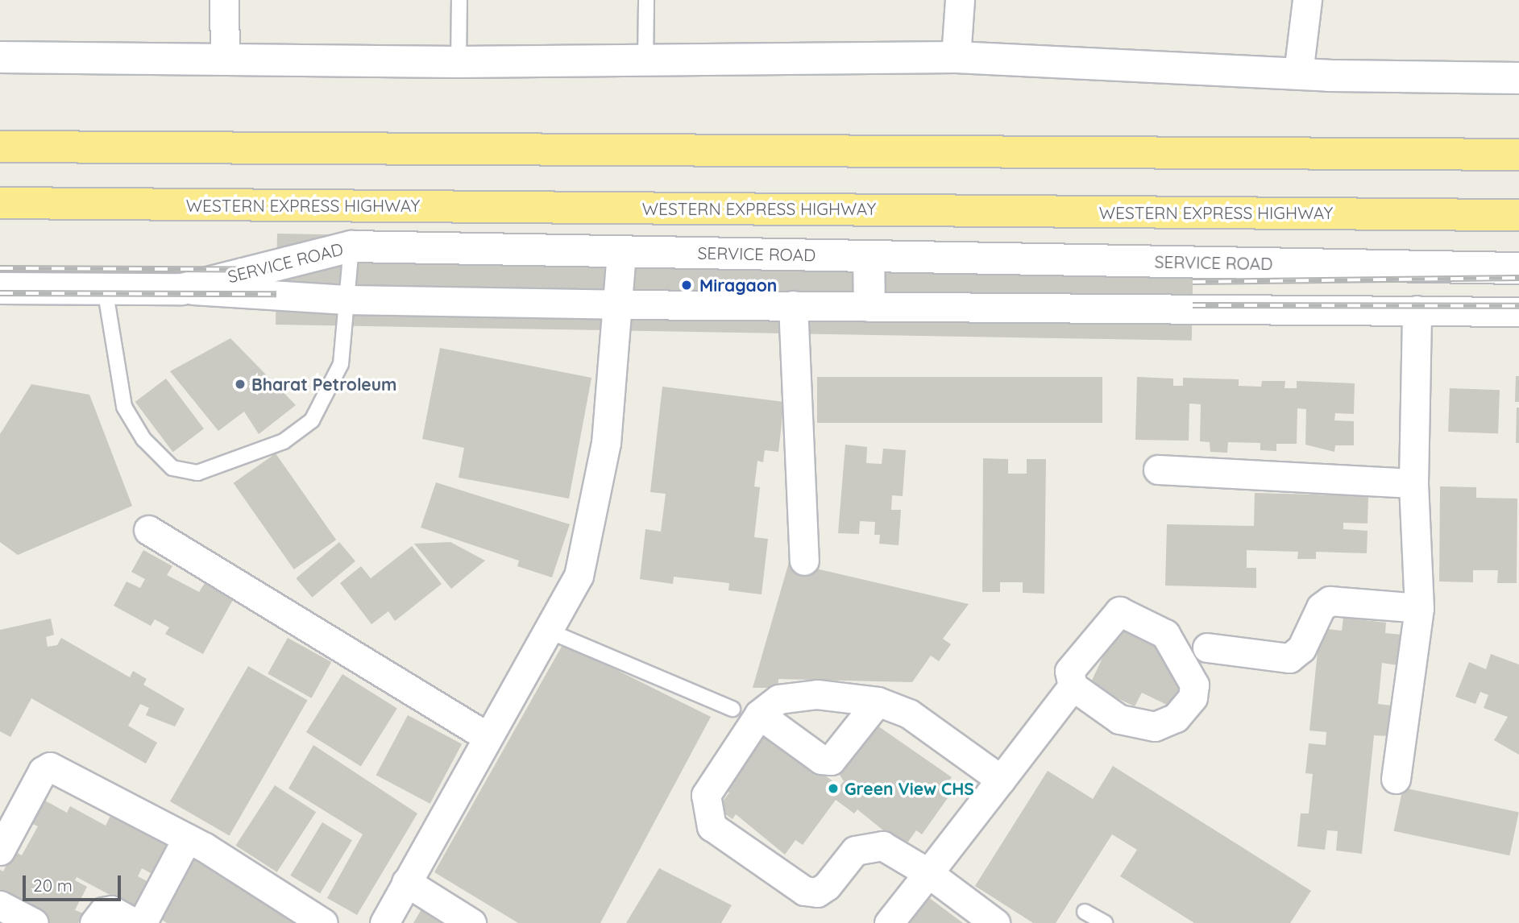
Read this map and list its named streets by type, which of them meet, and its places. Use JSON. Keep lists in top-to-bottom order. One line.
{"streets":{"highway":["WESTERN EXPRESS HIGHWAY"],"main road":["SERVICE ROAD"]},"places":["Miragaon","Bharat Petroleum","Green View CHS"],"scale_bar":"20 m"}
